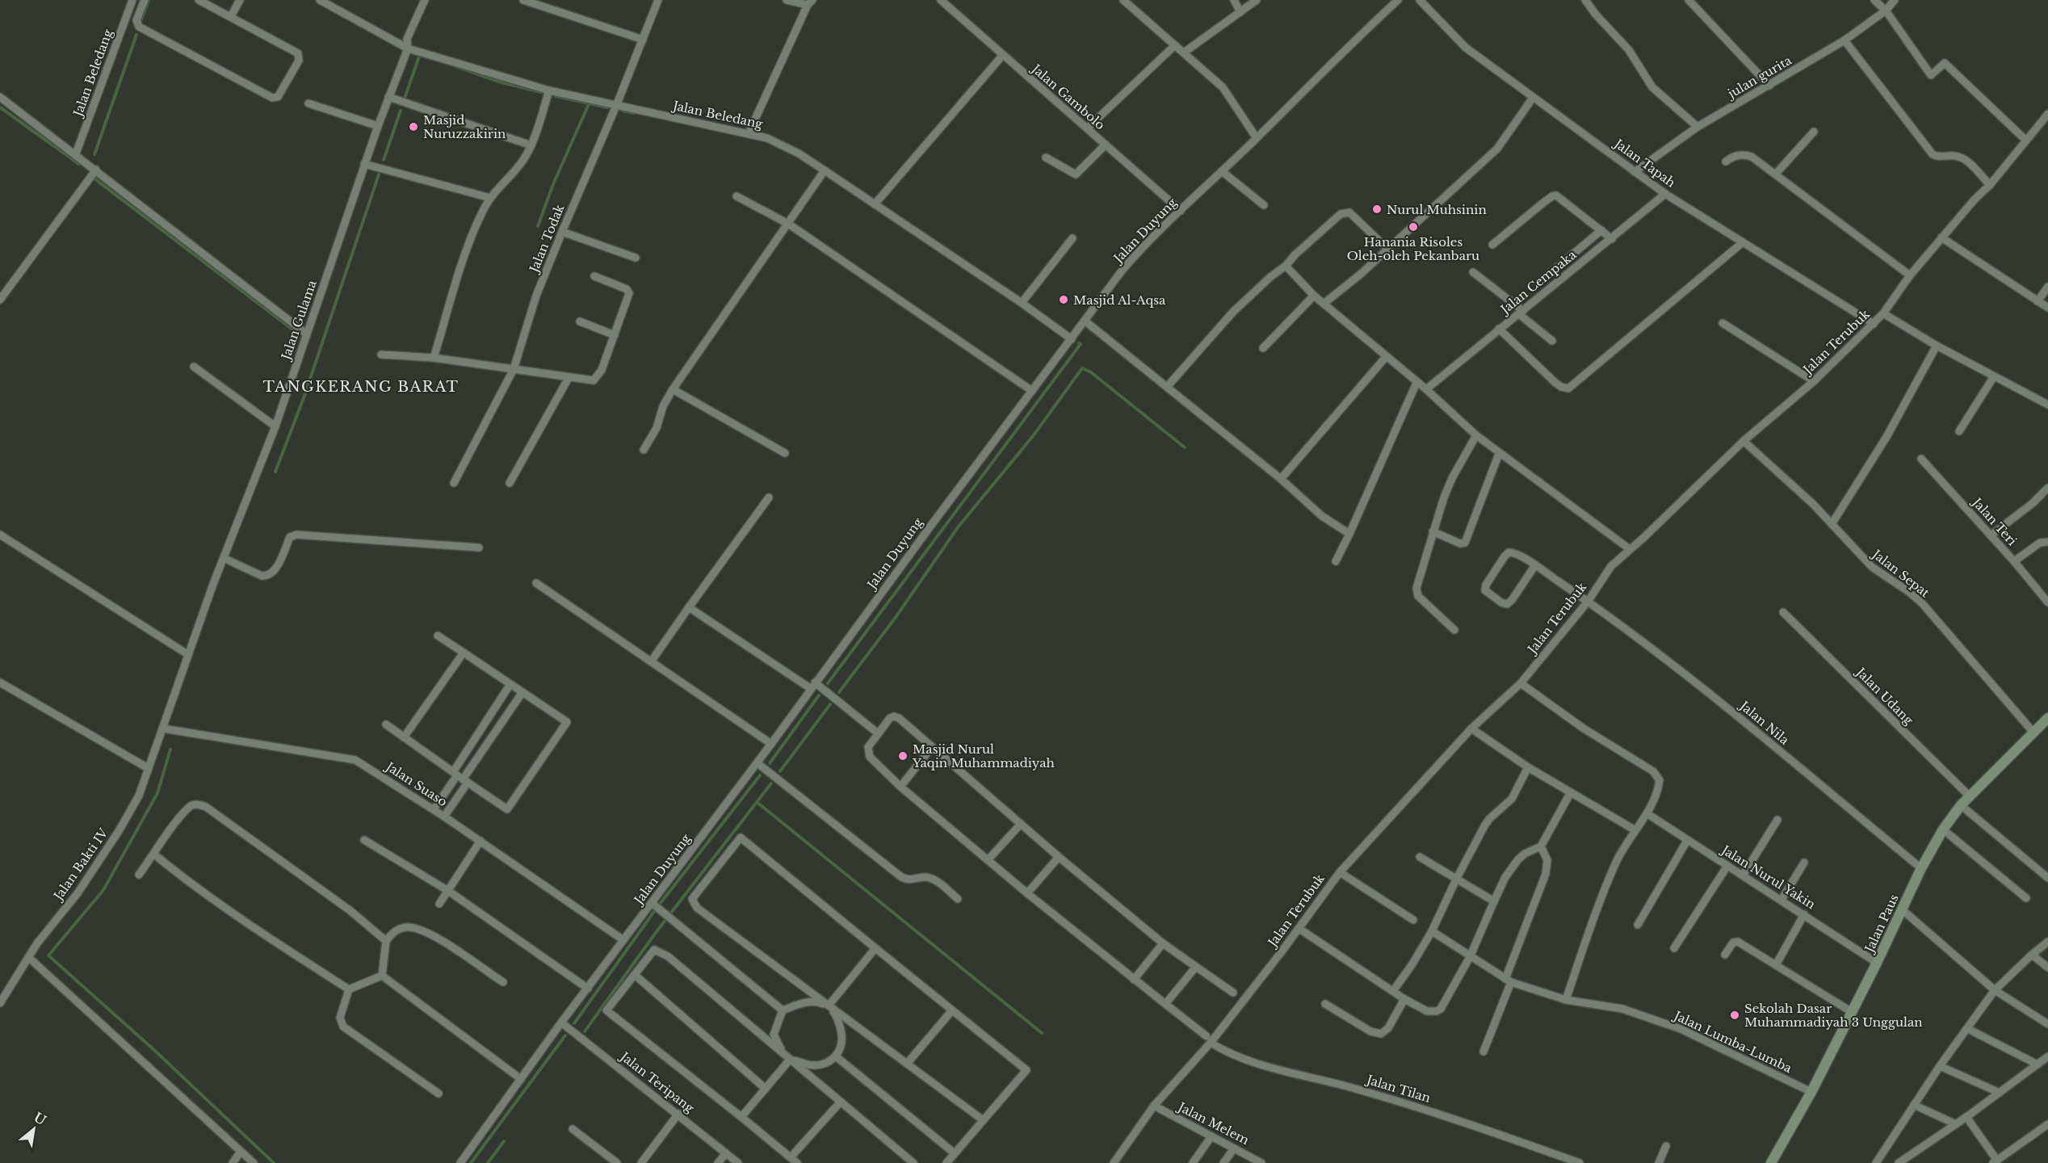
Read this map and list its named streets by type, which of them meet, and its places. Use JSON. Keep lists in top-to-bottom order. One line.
{"streets":{"main road":["Jalan Paus"],"street":["Jalan Beledang","julan gurita","Jalan Gambolo","Jalan Tapah","Jalan Duyung","Jalan Todak","Jalan Cempaka","Jalan Gulama","Jalan Terubuk","Jalan Teri","Jalan Sepat","Jalan Udang","Jalan Nila","Jalan Suaso","Jalan Bakti IV","Jalan Nurul Yakin","Jalan Lumba-Lumba","Jalan Teripang","Jalan Tilan","Jalan Melem"]},"crossings":[["Jalan Beledang","Jalan Duyung"],["Jalan Beledang","Jalan Todak"],["Jalan Beledang","Jalan Gulama"],["julan gurita","Jalan Tapah"],["Jalan Gambolo","Jalan Duyung"],["Jalan Tapah","Jalan Cempaka"],["Jalan Tapah","Jalan Terubuk"],["Jalan Duyung","Jalan Suaso"],["Jalan Duyung","Jalan Teripang"],["Jalan Gulama","Jalan Suaso"],["Jalan Gulama","Jalan Bakti IV"],["Jalan Terubuk","Jalan Sepat"],["Jalan Terubuk","Jalan Nila"],["Jalan Terubuk","Jalan Tilan"],["Jalan Terubuk","Jalan Melem"],["Jalan Sepat","Jalan Paus"],["Jalan Udang","Jalan Paus"],["Jalan Nila","Jalan Paus"],["Jalan Suaso","Jalan Bakti IV"],["Jalan Nurul Yakin","Jalan Paus"],["Jalan Paus","Jalan Lumba-Lumba"]],"districts":["TANGKERANG BARAT"],"places":["Masjid Nuruzzakirin","Nurul Muhsinin","Hanania Risoles Oleh-oleh Pekanbaru","Masjid Al-Aqsa","Masjid Nurul Yaqin Muhammadiyah","Sekolah Dasar Muhammadiyah 3 Unggulan"],"north":"top right"}
